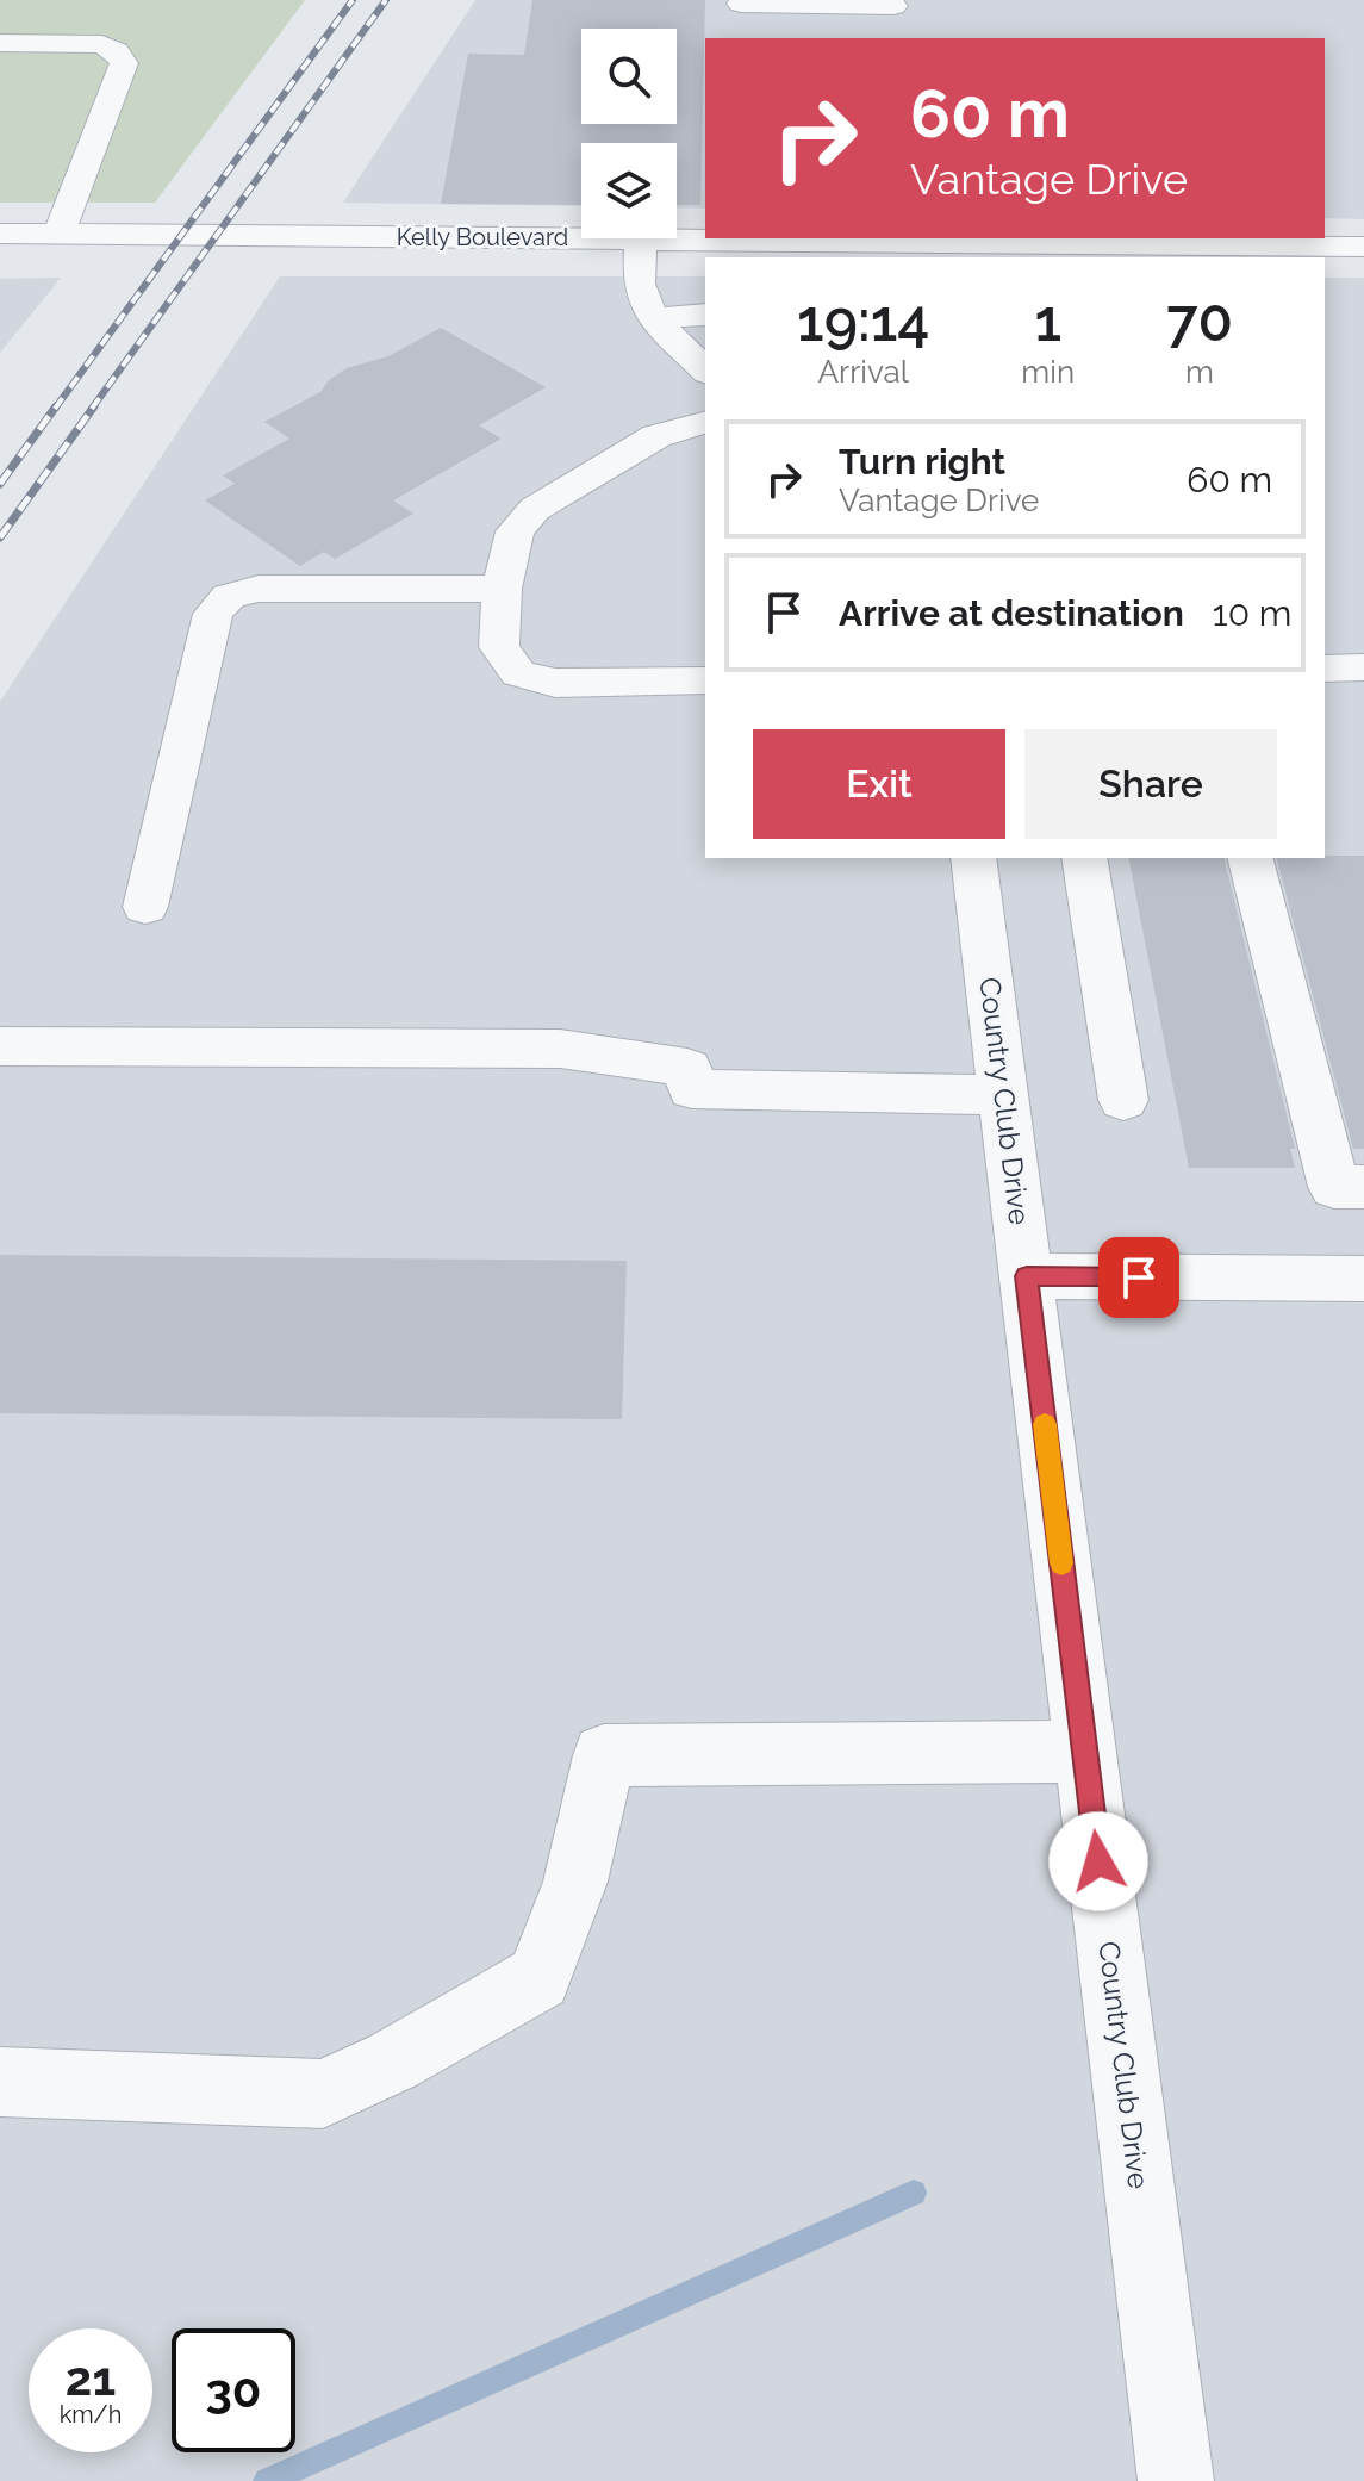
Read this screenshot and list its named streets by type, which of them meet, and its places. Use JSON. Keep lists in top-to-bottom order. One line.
{"streets":{"street":["Kelly Boulevard","Country Club Drive"]},"page":{"turn":["60 m","Vantage Drive"],"eta":["19:14","Arrival","1","min","70","m"],"list":[{"name":"Turn right","note":"Vantage Drive","value":"60 m"},{"name":"Arrive at destination","value":"10 m"}],"buttons":["Exit","Share"],"speed":"21 km/h","limit":"30"}}
